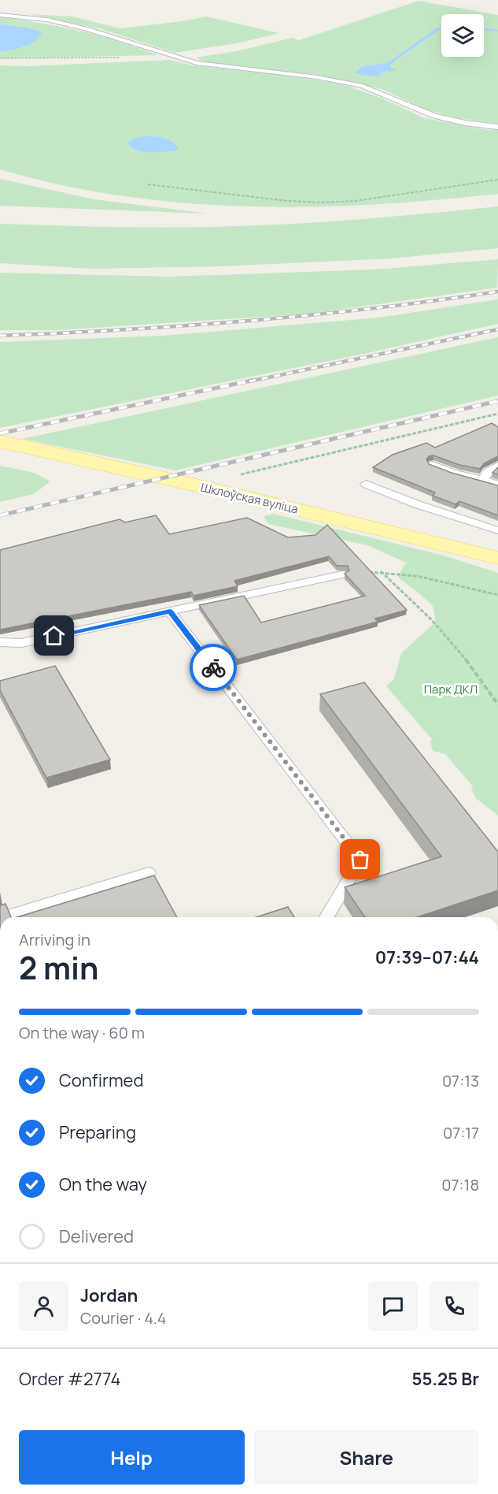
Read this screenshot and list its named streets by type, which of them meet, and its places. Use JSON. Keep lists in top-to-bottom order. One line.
{"streets":{"main road":["Шклоўская вуліца"]},"parks":["Парк ДКЛ"],"page":{"heading":["2 min","Arriving in","07:39–07:44"],"panel":["Jordan","Courier · 4.4","Order #2774","55.25 Br"],"bar":"On the way · 60 m","list":[["Confirmed","07:13"],["Preparing","07:17"],["On the way","07:18"],"Delivered"],"buttons":["Help","Share"]}}
